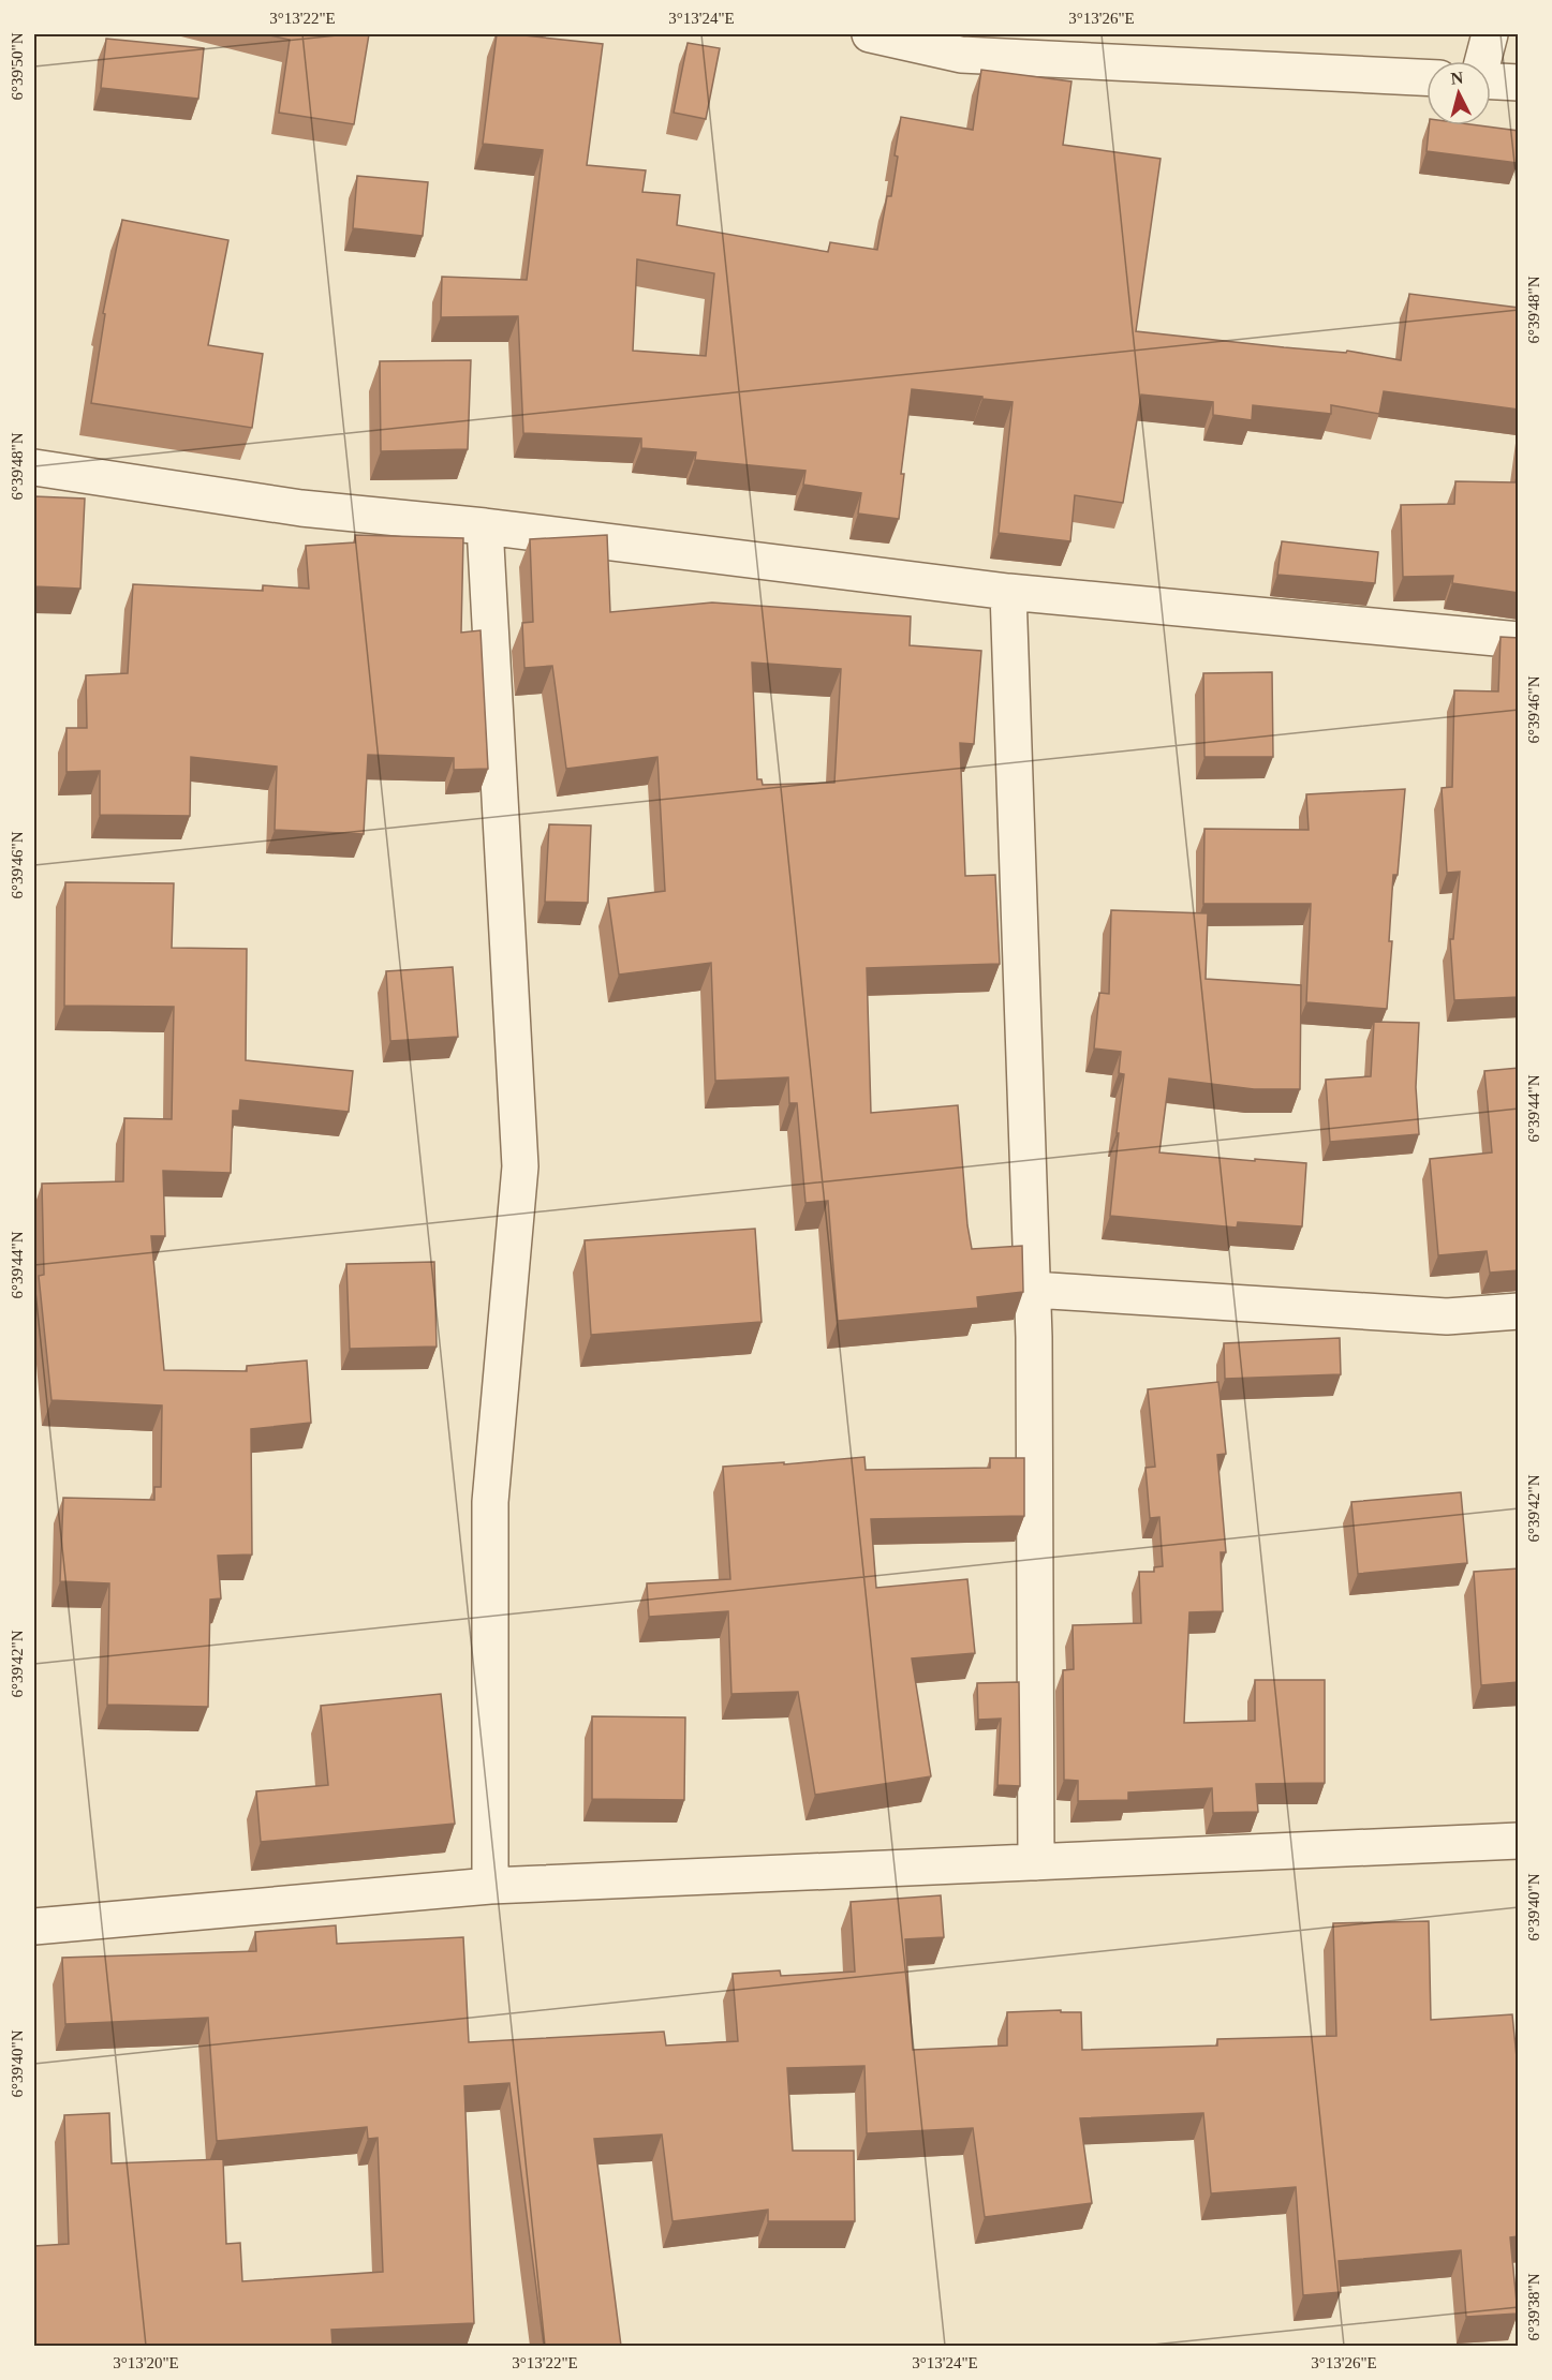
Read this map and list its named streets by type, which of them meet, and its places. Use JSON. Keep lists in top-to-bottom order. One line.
{"north":"top","coordinates":["3°13'22\"E","3°13'24\"E","3°13'26\"E","6°39'50\"N","6°39'48\"N","6°39'46\"N","6°39'44\"N","6°39'42\"N","6°39'40\"N","6°39'38\"N","3°13'20\"E"]}
